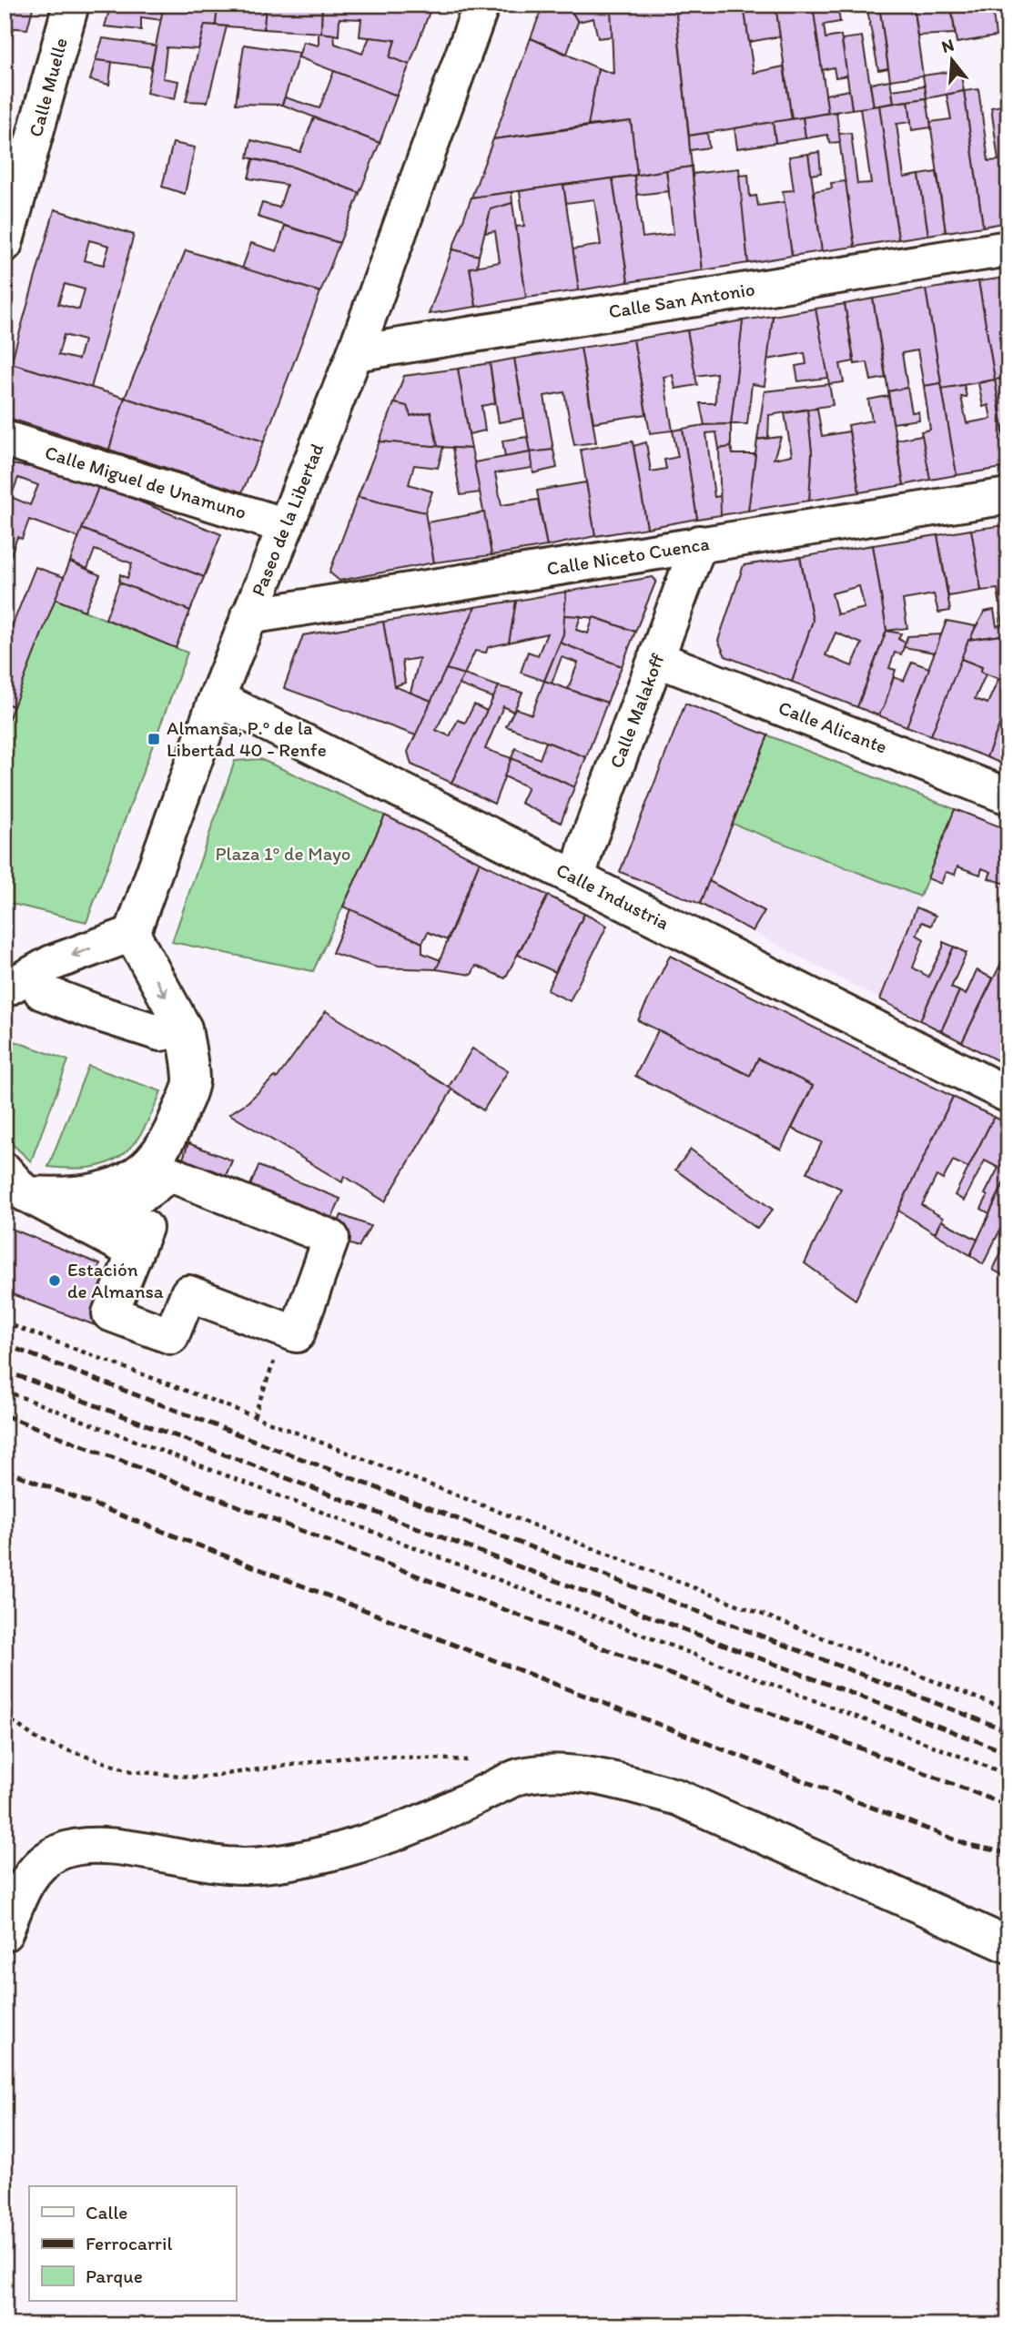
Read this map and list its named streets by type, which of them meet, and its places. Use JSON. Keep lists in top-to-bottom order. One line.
{"streets":{"street":["Calle Muelle","Calle San Antonio","Calle Miguel de Unamuno","Paseo de la Libertad","Calle Niceto Cuenca","Calle Malakoff","Calle Alicante","Calle Industria"]},"crossings":[["Calle San Antonio","Paseo de la Libertad"],["Calle Miguel de Unamuno","Paseo de la Libertad"],["Paseo de la Libertad","Calle Niceto Cuenca"],["Paseo de la Libertad","Calle Industria"],["Calle Niceto Cuenca","Calle Malakoff"],["Calle Malakoff","Calle Alicante"],["Calle Malakoff","Calle Industria"]],"parks":["Plaza 1º de Mayo"],"places":{"transit":["Almansa, P.º de la Libertad 40 - Renfe"],"other":["Estación de Almansa"]},"legend":["Calle","Ferrocarril","Parque"],"north":"top"}
